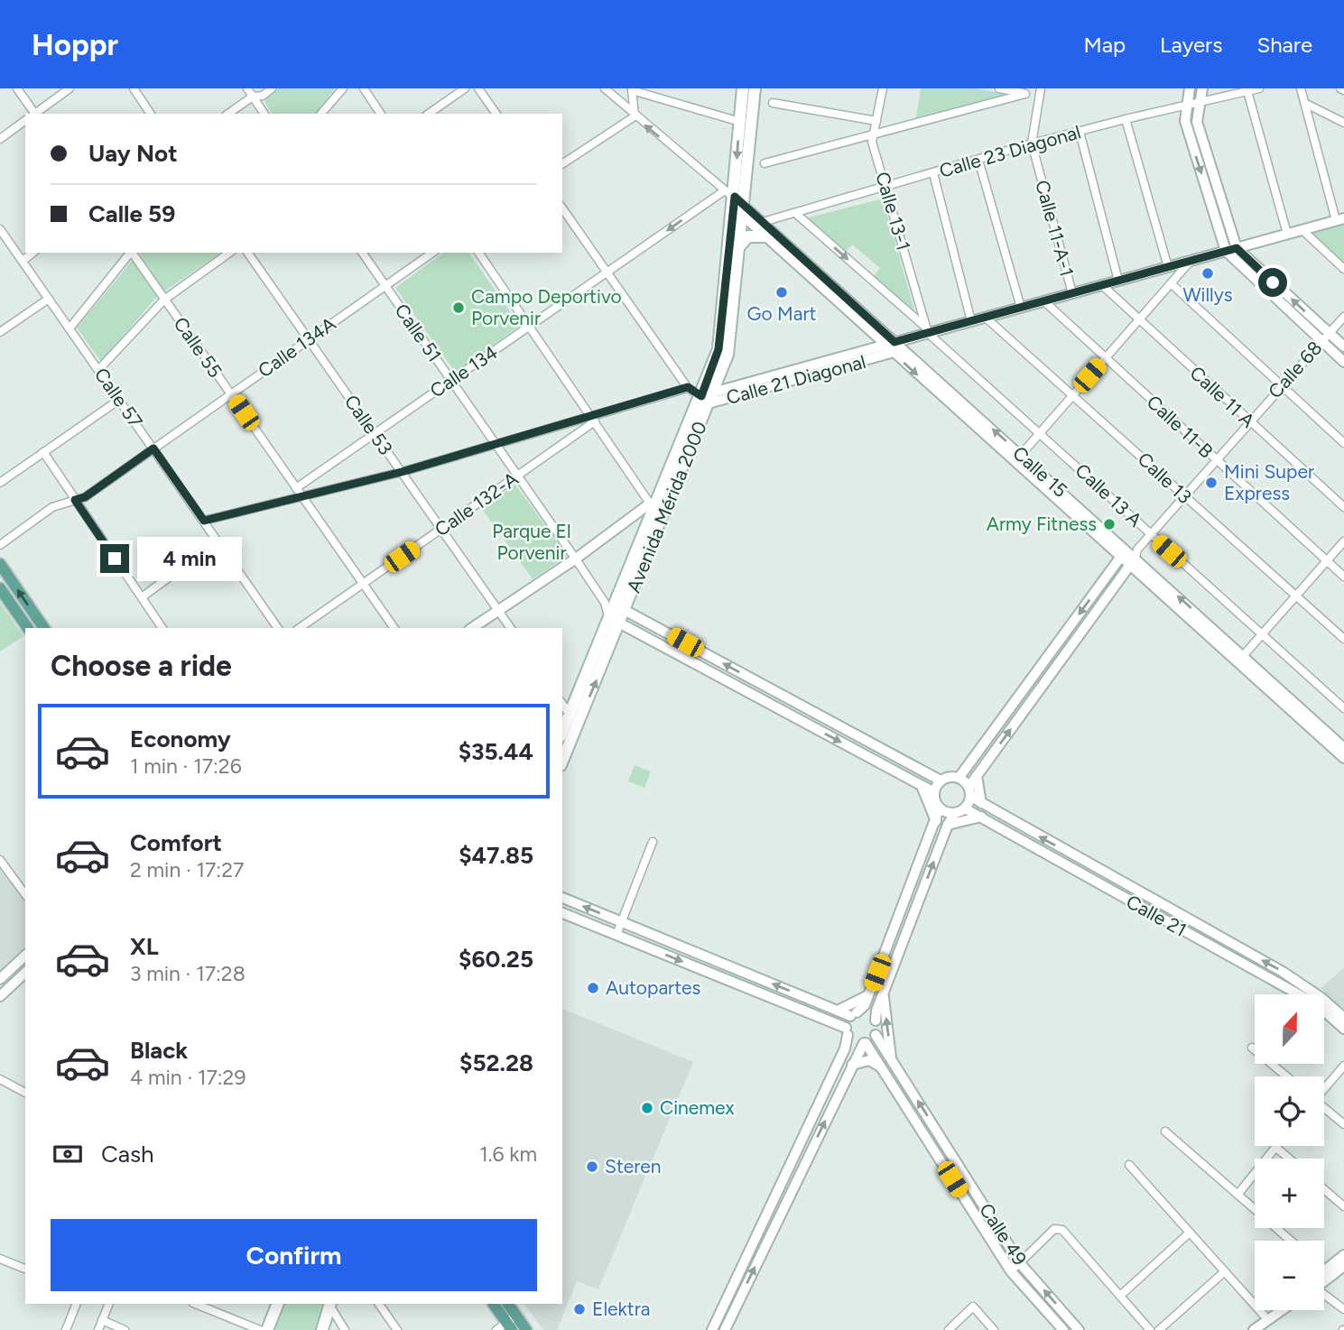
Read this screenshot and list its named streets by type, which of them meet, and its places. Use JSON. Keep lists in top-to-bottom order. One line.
{"streets":{"main road":["Avenida Mérida 2000"],"street":["Calle 23 Diagonal","Calle 13-1","Calle 11-A-1","Calle 51","Calle 55","Calle 134A","Calle 68","Calle 134","Calle 21 Diagonal","Calle 11 A","Calle 57","Calle 53","Calle 11-B","Calle 15","Calle 13","Calle 13 A","Calle 132-A","Calle 21","Calle 49"]},"crossings":[["Calle 23 Diagonal","Calle 13-1"],["Calle 23 Diagonal","Calle 11-A-1"],["Calle 23 Diagonal","Calle 15"],["Calle 23 Diagonal","Calle 13 A"],["Calle 13-1","Calle 21 Diagonal"],["Calle 13-1","Calle 13 A"],["Calle 11-A-1","Calle 21 Diagonal"],["Calle 51","Calle 134A"],["Calle 51","Calle 134"],["Calle 51","Calle 132-A"],["Calle 51","Avenida Mérida 2000"],["Calle 55","Calle 134A"],["Calle 55","Calle 134"],["Calle 55","Calle 132-A"],["Calle 134A","Calle 57"],["Calle 134A","Calle 53"],["Calle 68","Calle 11 A"],["Calle 68","Calle 11-B"],["Calle 68","Calle 15"],["Calle 68","Calle 13"],["Calle 68","Calle 13 A"],["Calle 134","Calle 53"],["Calle 134","Avenida Mérida 2000"],["Calle 21 Diagonal","Calle 11 A"],["Calle 21 Diagonal","Calle 11-B"],["Calle 21 Diagonal","Calle 15"],["Calle 21 Diagonal","Calle 13"],["Calle 21 Diagonal","Calle 13 A"],["Calle 21 Diagonal","Avenida Mérida 2000"],["Calle 53","Calle 132-A"],["Calle 15","Avenida Mérida 2000"]],"parks":["Parque El Porvenir"],"places":["Willys","Go Mart","Campo Deportivo Porvenir","Mini Super Express","Army Fitness","Autopartes","Cinemex","Steren","Elektra"],"north":"top","page":{"header":"Hoppr","nav":["Map","Layers","Share"],"banner":["Uay Not","Calle 59"],"bubble":"4 min","heading":"Choose a ride","list":[{"name":"Economy","note":"1 min · 17:26","value":"$35.44"},{"name":"Comfort","note":"2 min · 17:27","value":"$47.85"},{"name":"XL","note":"3 min · 17:28","value":"$60.25"},{"name":"Black","note":"4 min · 17:29","value":"$52.28"}],"map_buttons":["+","−"],"pay":["Cash","1.6 km"],"buttons":"Confirm"}}
